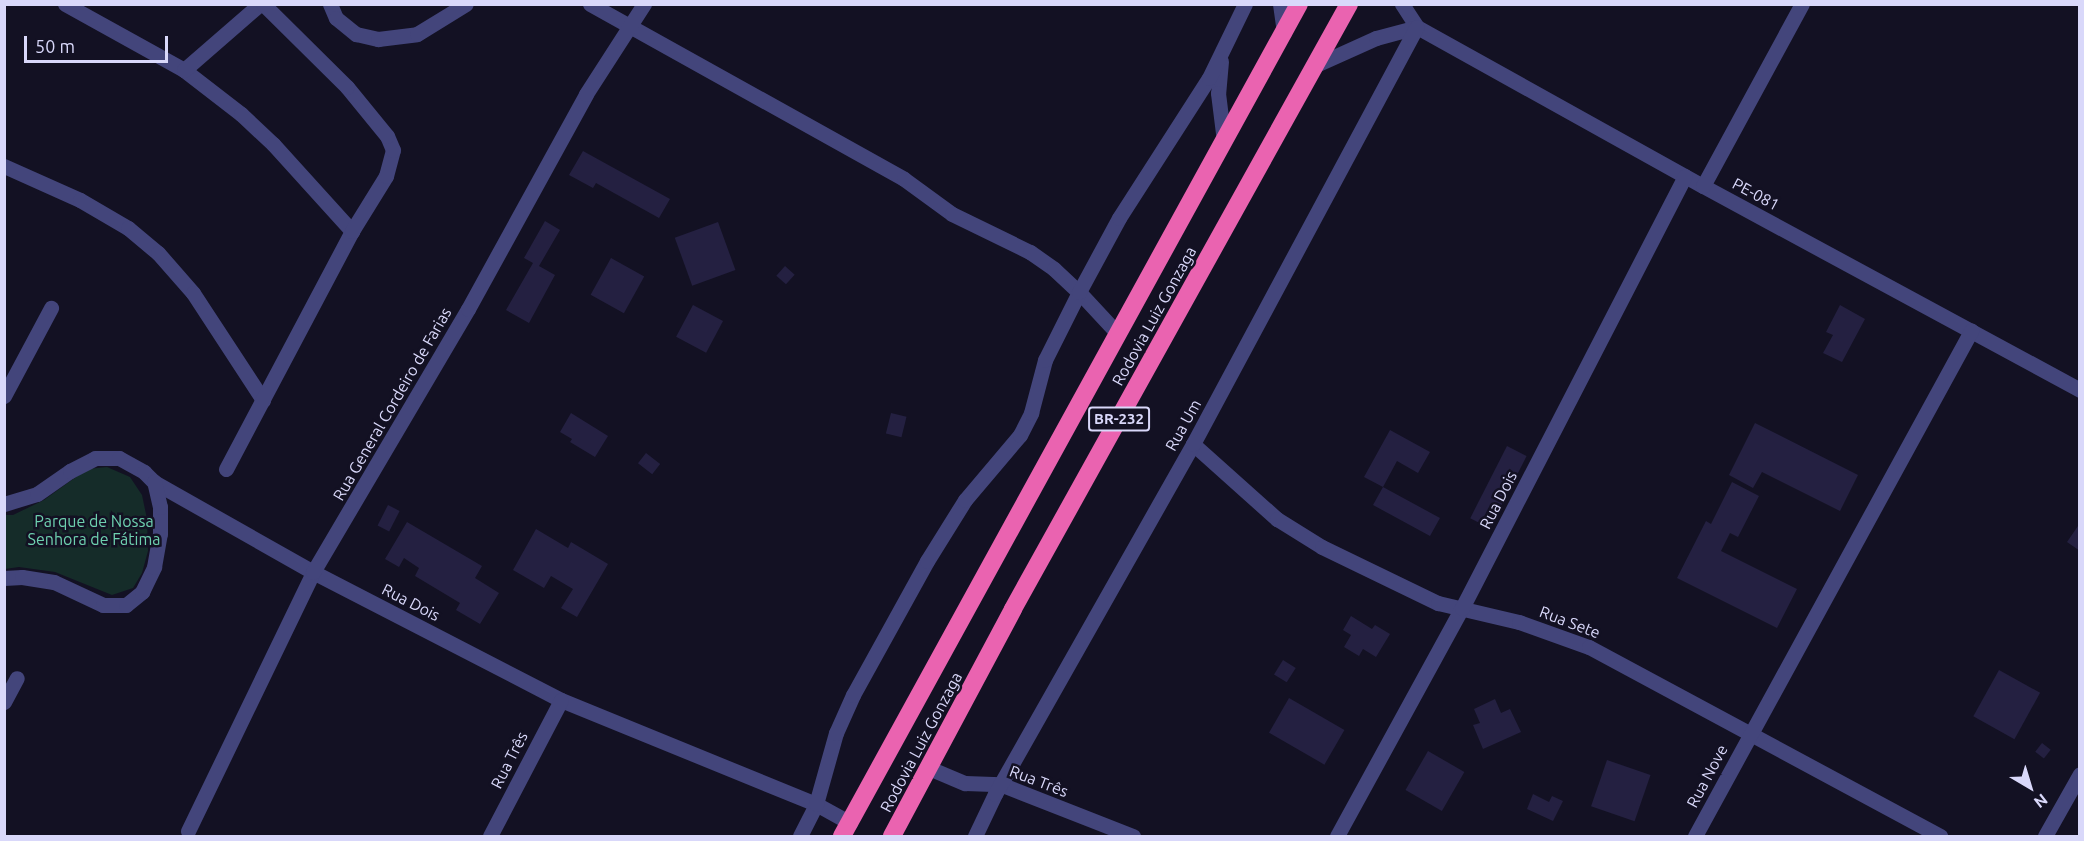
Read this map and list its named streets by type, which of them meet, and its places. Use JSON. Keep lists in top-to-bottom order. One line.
{"streets":{"highway":["Rodovia Luiz Gonzaga","BR-232"],"street":["PE-081","Rua General Cordeiro de Farias","Rua Um","Rua Dois","Rua Sete","Rua Três","Rua Nove"]},"crossings":[["PE-081","Rua Um"],["PE-081","Rua Dois"],["Rodovia Luiz Gonzaga","Rua Dois"],["Rodovia Luiz Gonzaga","Rua Três"],["Rua General Cordeiro de Farias","Rua Dois"],["Rua Um","Rua Sete"],["Rua Um","Rua Três"],["Rua Dois","Rua Sete"],["Rua Dois","Rua Três"],["Rua Sete","Rua Nove"]],"parks":["Parque de Nossa Senhora de Fátima"],"scale_bar":"50 m","north":"bottom right"}
